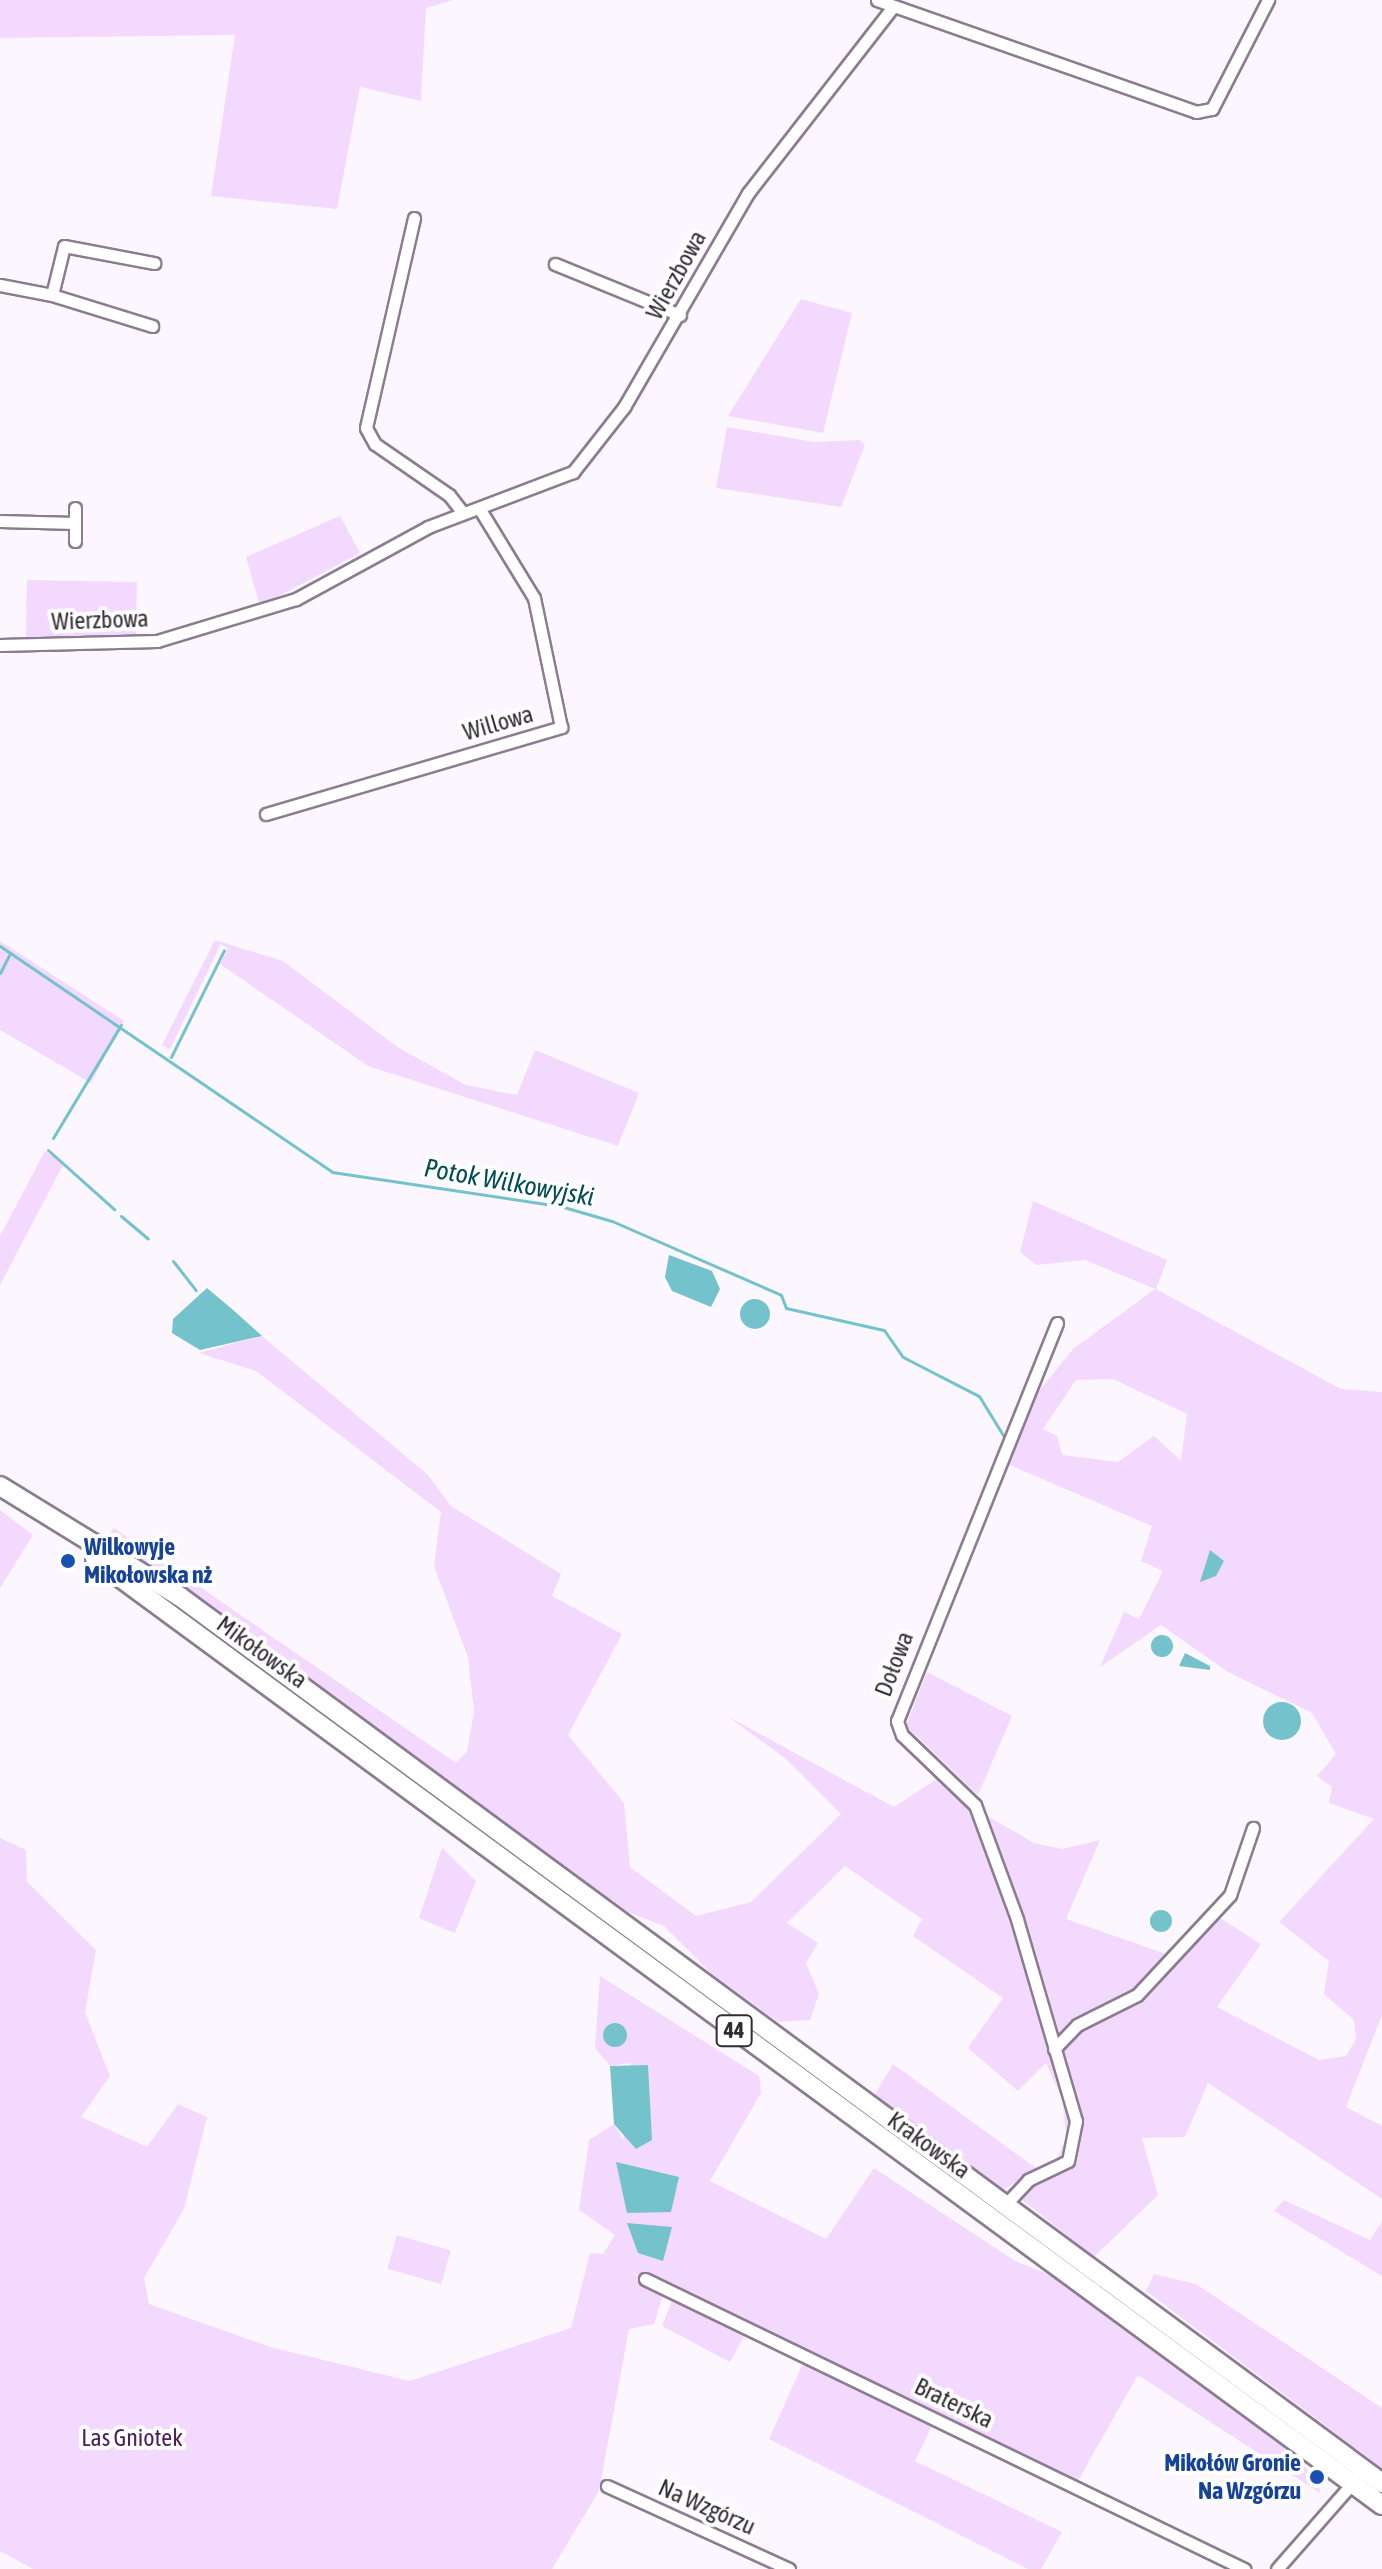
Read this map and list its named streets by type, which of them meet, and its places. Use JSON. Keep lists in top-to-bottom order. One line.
{"streets":{"main road":["Mikołowska","44","Krakowska"],"street":["Wierzbowa","Willowa","Dołowa","Braterska","Na Wzgórzu"]},"crossings":[["Wierzbowa","Willowa"],["Mikołowska","Krakowska"],["Dołowa","Krakowska"]],"water":["Potok Wilkowyjski"],"parks":["Las Gniotek"],"places":["Wilkowyje Mikołowska nż","Mikołów Gronie Na Wzgórzu"]}
